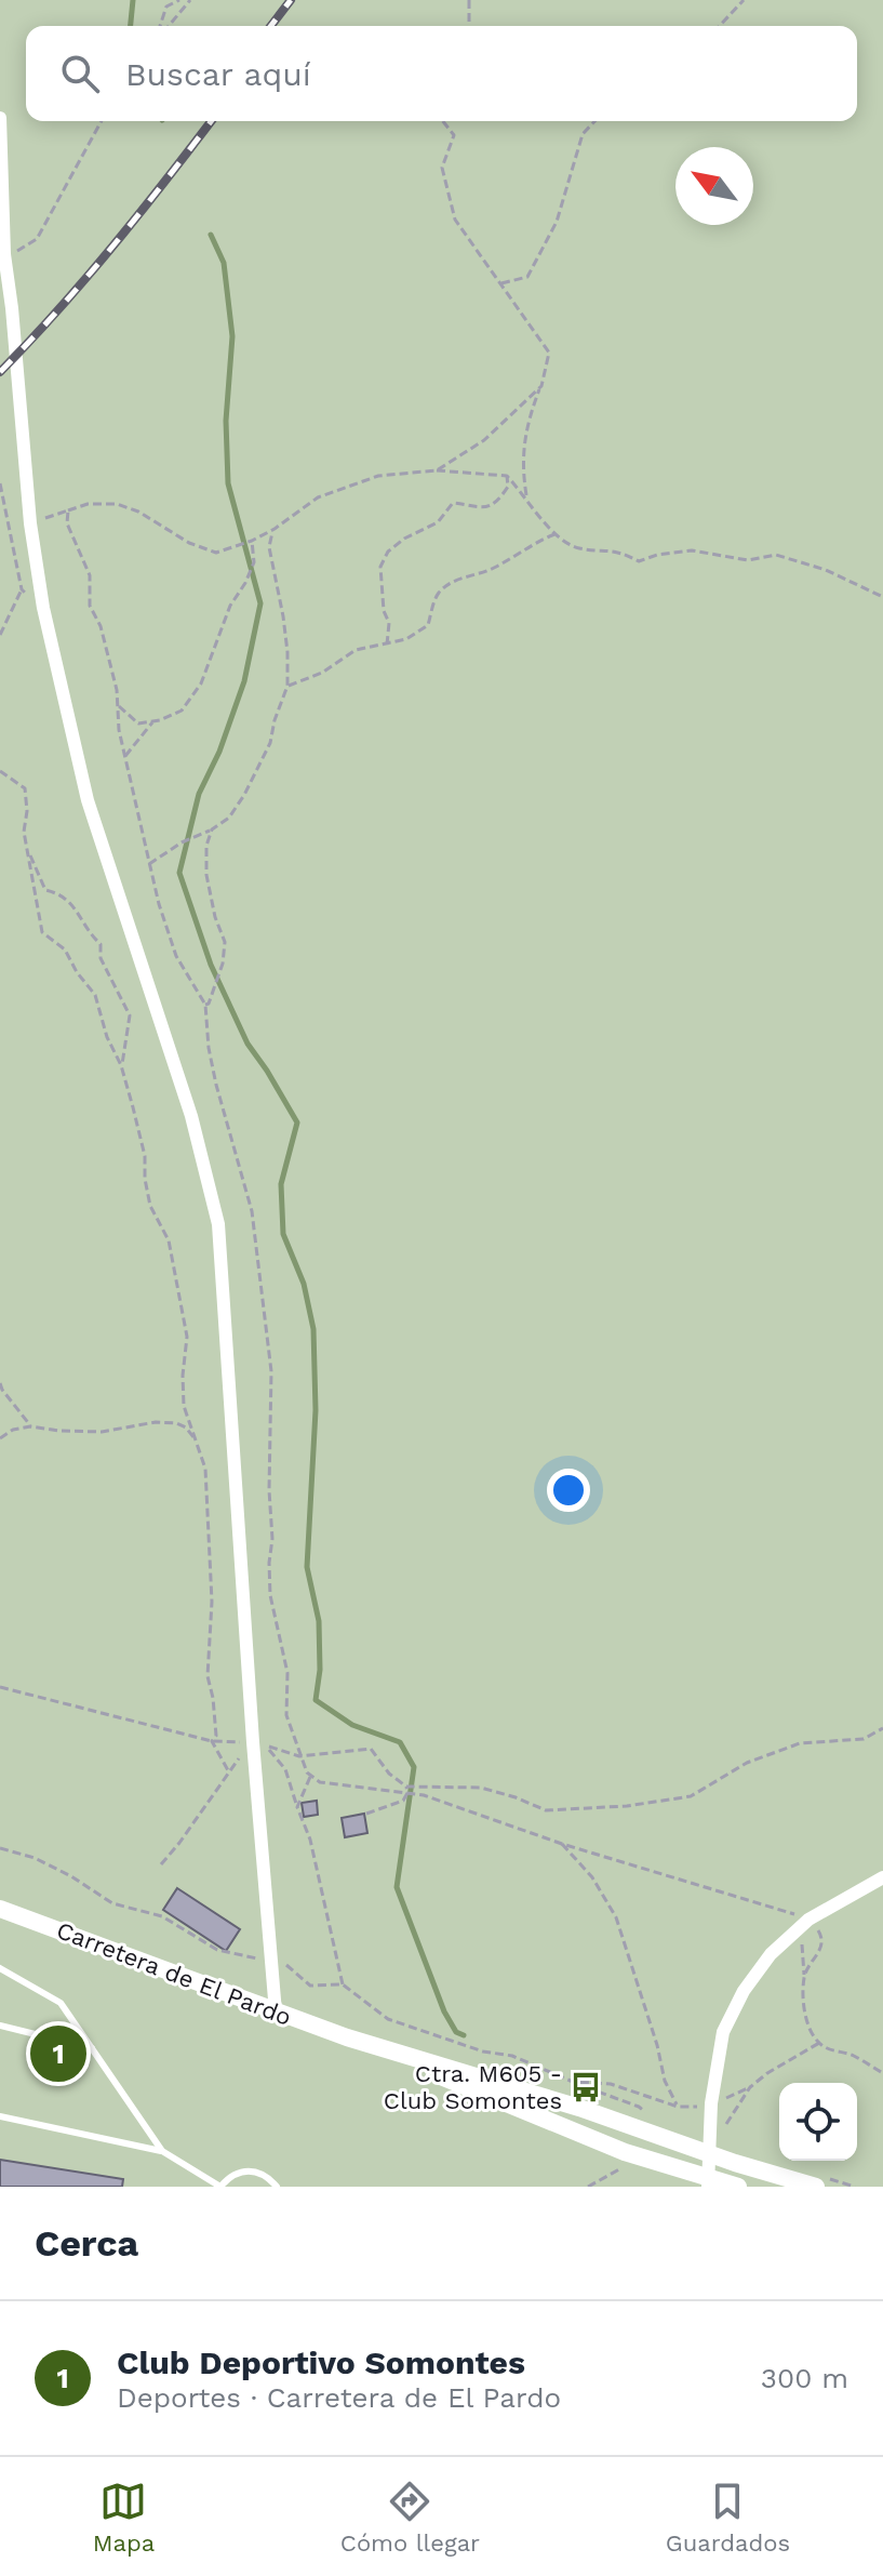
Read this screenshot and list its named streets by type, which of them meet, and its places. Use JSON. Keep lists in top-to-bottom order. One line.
{"streets":{"street":["Carretera de El Pardo"]},"places":{"bus stop":["Ctra. M605 - Club Somontes"]},"north":"top left","page":{"search":"Buscar aquí","pins":"1","heading":"Cerca","list":[{"mark":"1","name":"Club Deportivo Somontes","note":"Deportes · Carretera de El Pardo","value":"300 m"}],"nav":["Mapa","Cómo llegar","Guardados"]}}
